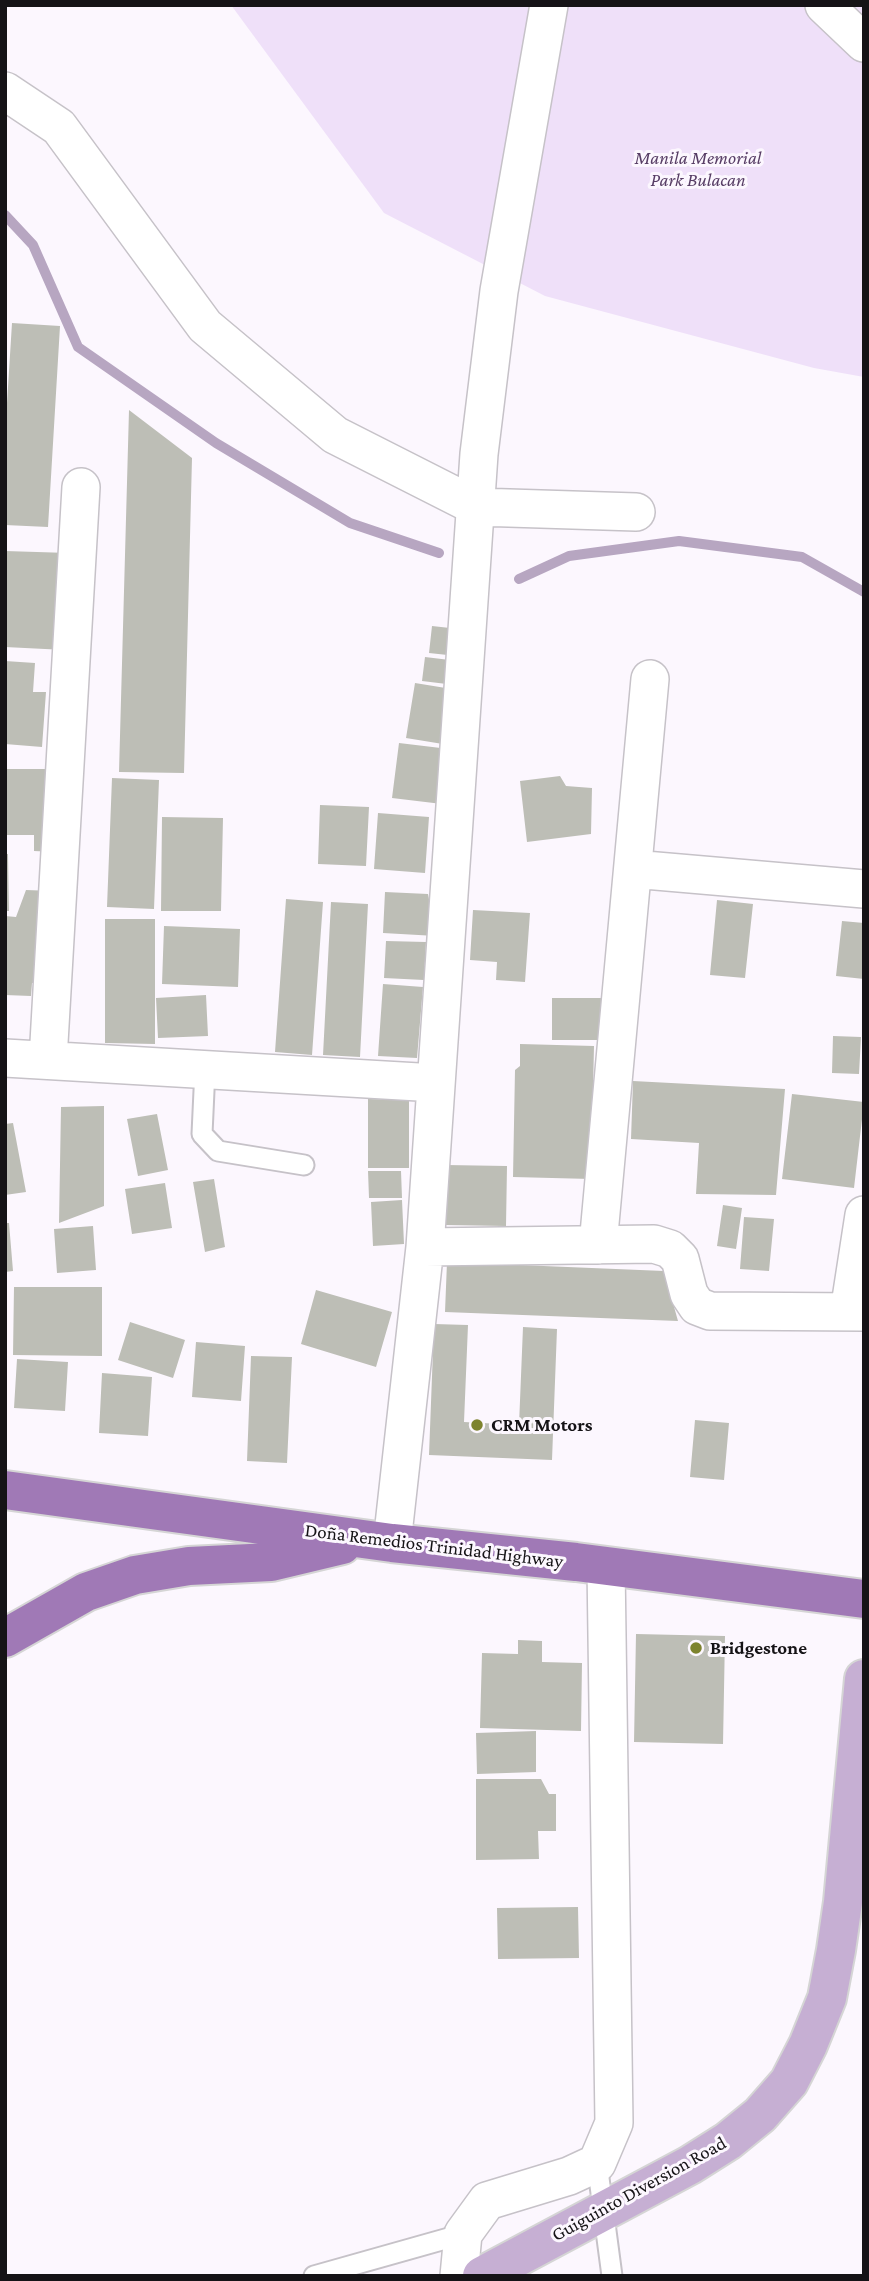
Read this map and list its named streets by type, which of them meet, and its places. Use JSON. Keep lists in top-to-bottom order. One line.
{"streets":{"highway":["Doña Remedios Trinidad Highway"],"main road":["Guiguinto Diversion Road"]},"parks":["Manila Memorial Park Bulacan"],"places":["CRM Motors","Bridgestone"]}
